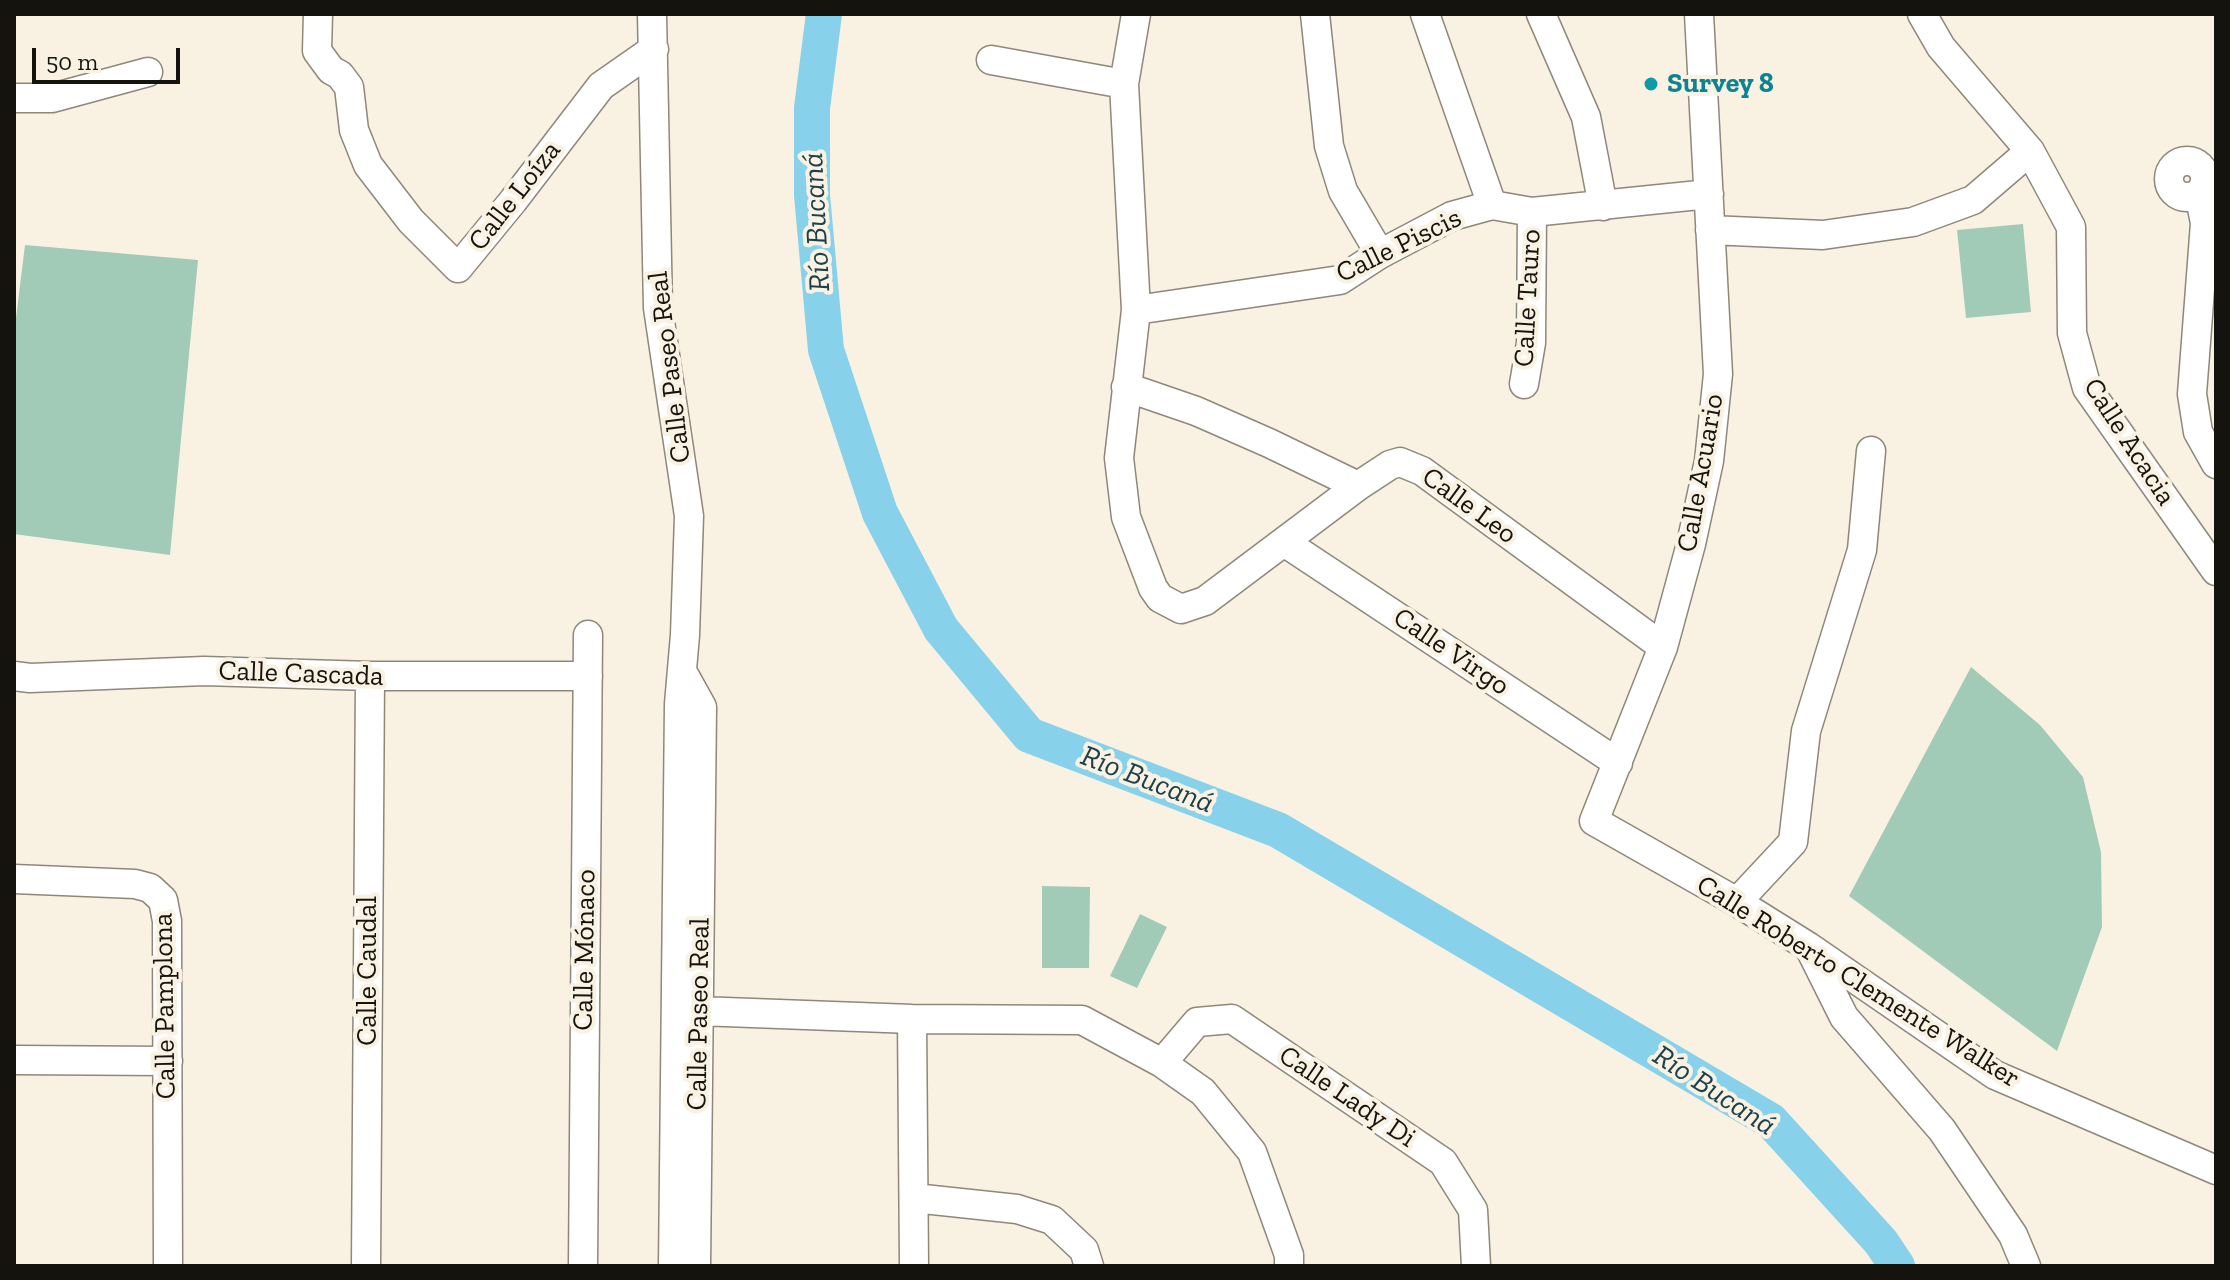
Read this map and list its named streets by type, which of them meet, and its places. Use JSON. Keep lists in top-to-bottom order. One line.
{"streets":{"street":["Calle Loíza","Calle Piscis","Calle Tauro","Calle Paseo Real","Calle Acacia","Calle Acuario","Calle Leo","Calle Virgo","Calle Cascada","Calle Mónaco","Calle Caudal","Calle Roberto Clemente Walker","Calle Pamplona","Calle Lady Di"]},"crossings":[["Calle Loíza","Calle Paseo Real"],["Calle Piscis","Calle Tauro"],["Calle Piscis","Calle Acuario"],["Calle Acuario","Calle Leo"],["Calle Acuario","Calle Virgo"],["Calle Acuario","Calle Roberto Clemente Walker"],["Calle Cascada","Calle Mónaco"],["Calle Cascada","Calle Caudal"]],"water":["Río Bucaná"],"places":["Survey 8"],"scale_bar":"50 m"}
